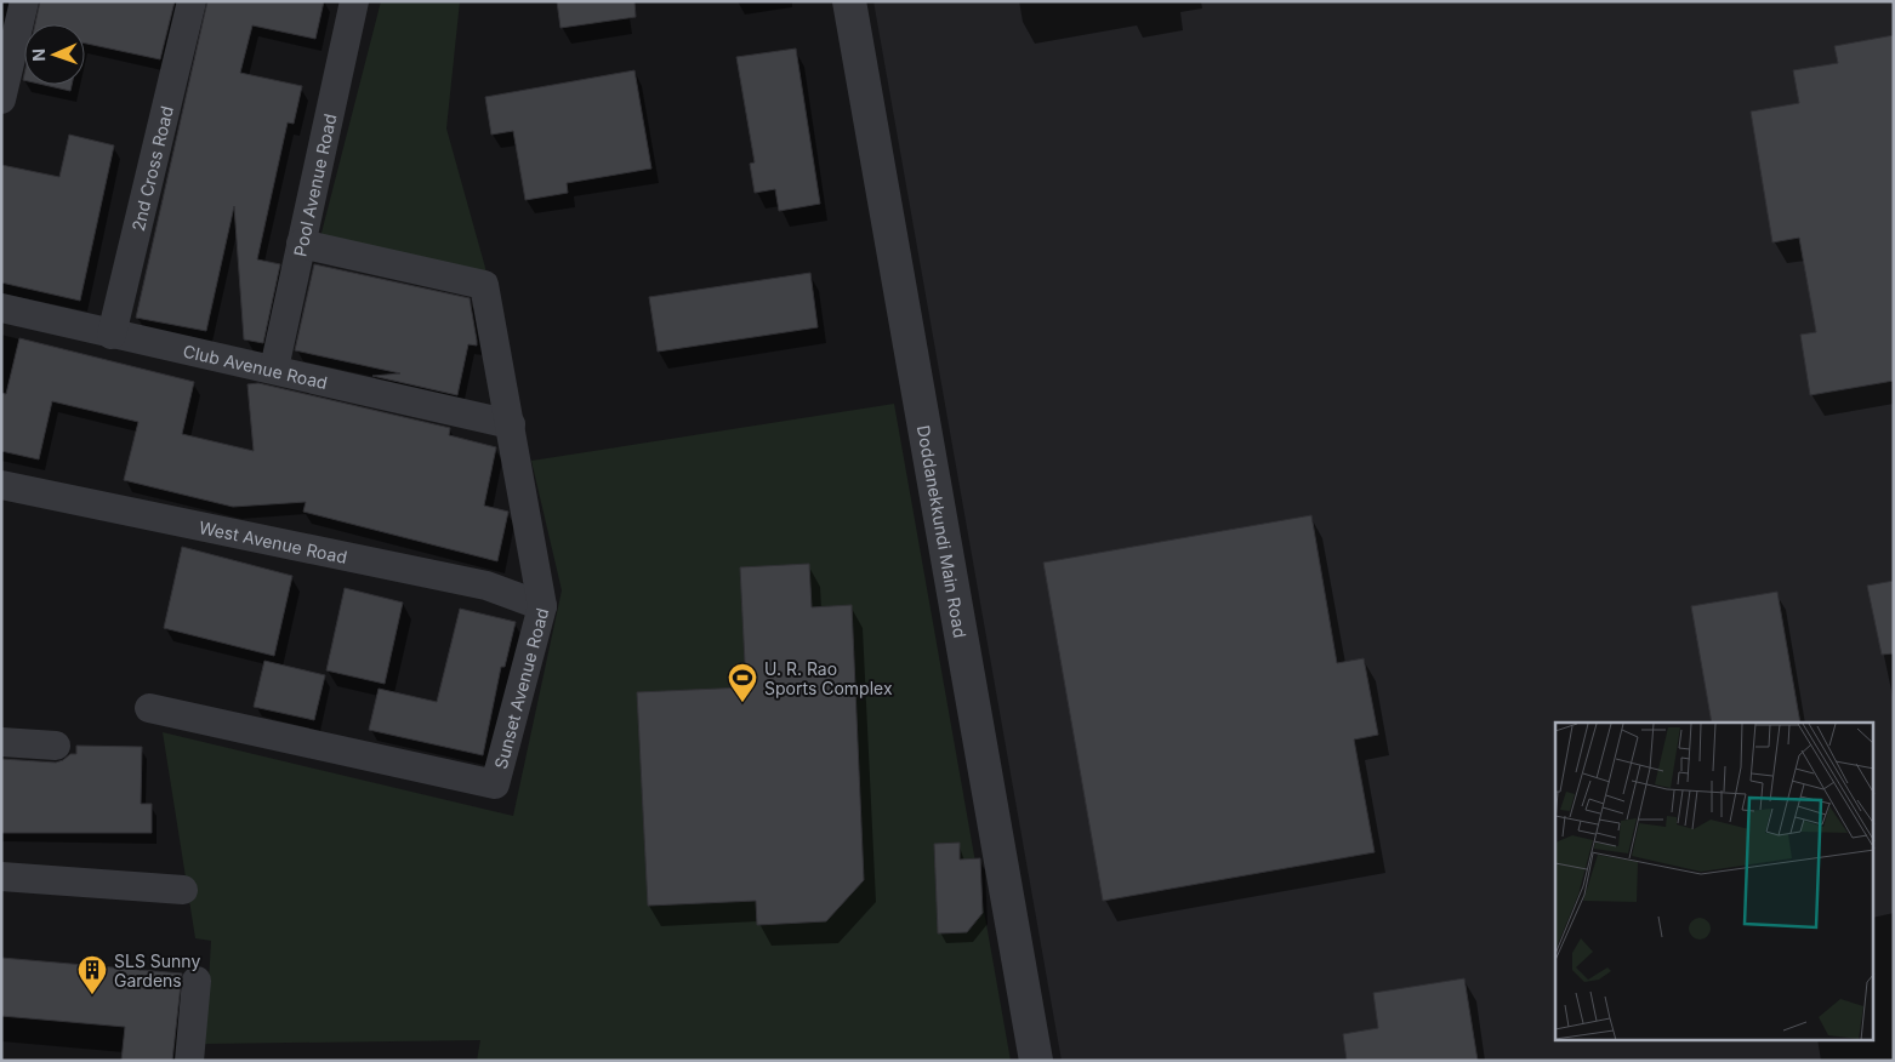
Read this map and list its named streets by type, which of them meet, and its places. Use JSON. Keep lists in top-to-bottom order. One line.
{"streets":{"street":["2nd Cross Road","Pool Avenue Road","Club Avenue Road","Doddanekkundi Main Road","West Avenue Road","Sunset Avenue Road"]},"crossings":[["2nd Cross Road","Club Avenue Road"],["Pool Avenue Road","Club Avenue Road"],["Pool Avenue Road","Sunset Avenue Road"],["Club Avenue Road","Sunset Avenue Road"],["West Avenue Road","Sunset Avenue Road"]],"places":{"sports":["U. R. Rao Sports Complex"],"building":["SLS Sunny Gardens"]},"north":"left"}
